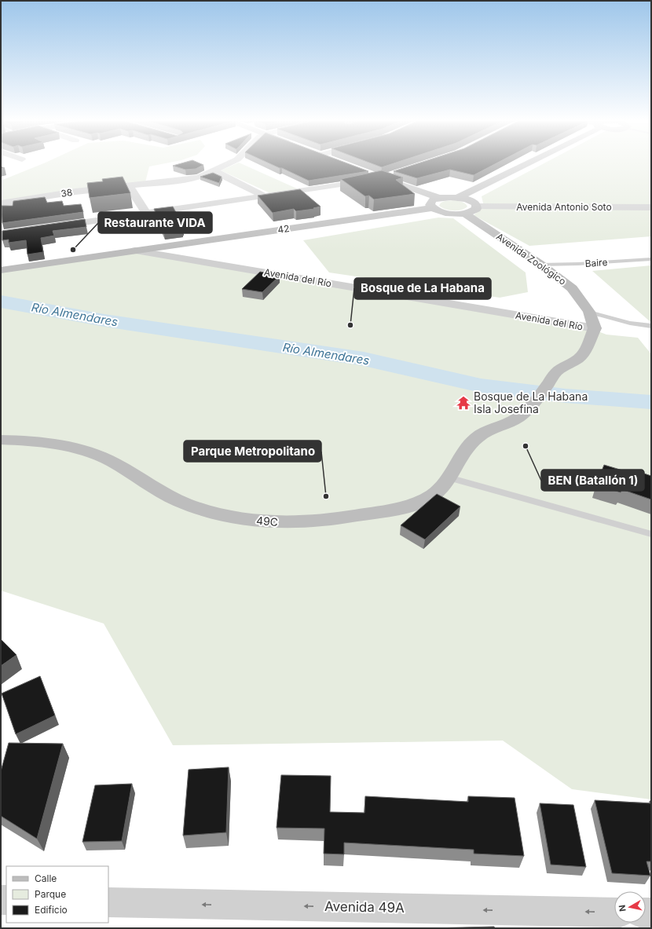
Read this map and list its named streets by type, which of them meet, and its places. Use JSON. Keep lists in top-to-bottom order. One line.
{"streets":{"street":["38","Avenida Antonio Soto","42","Avenida Zoológico","Avenida del Río","49C","Avenida 49A"],"lane":["Baire"]},"crossings":[["42","Avenida del Río"],["Avenida Zoológico","Baire"],["Avenida Zoológico","Avenida del Río"],["Avenida Zoológico","49C"],["Avenida del Río","49C"]],"one_way":["Avenida 49A"],"water":["Río Almendares"],"places":{"other":["Restaurante VIDA","Bosque de La Habana","BEN (Batallón 1)","Parque Metropolitano"],"temple":["Bosque de La Habana Isla Josefina"]},"legend":["Calle","Parque","Edificio"],"north":"left"}
